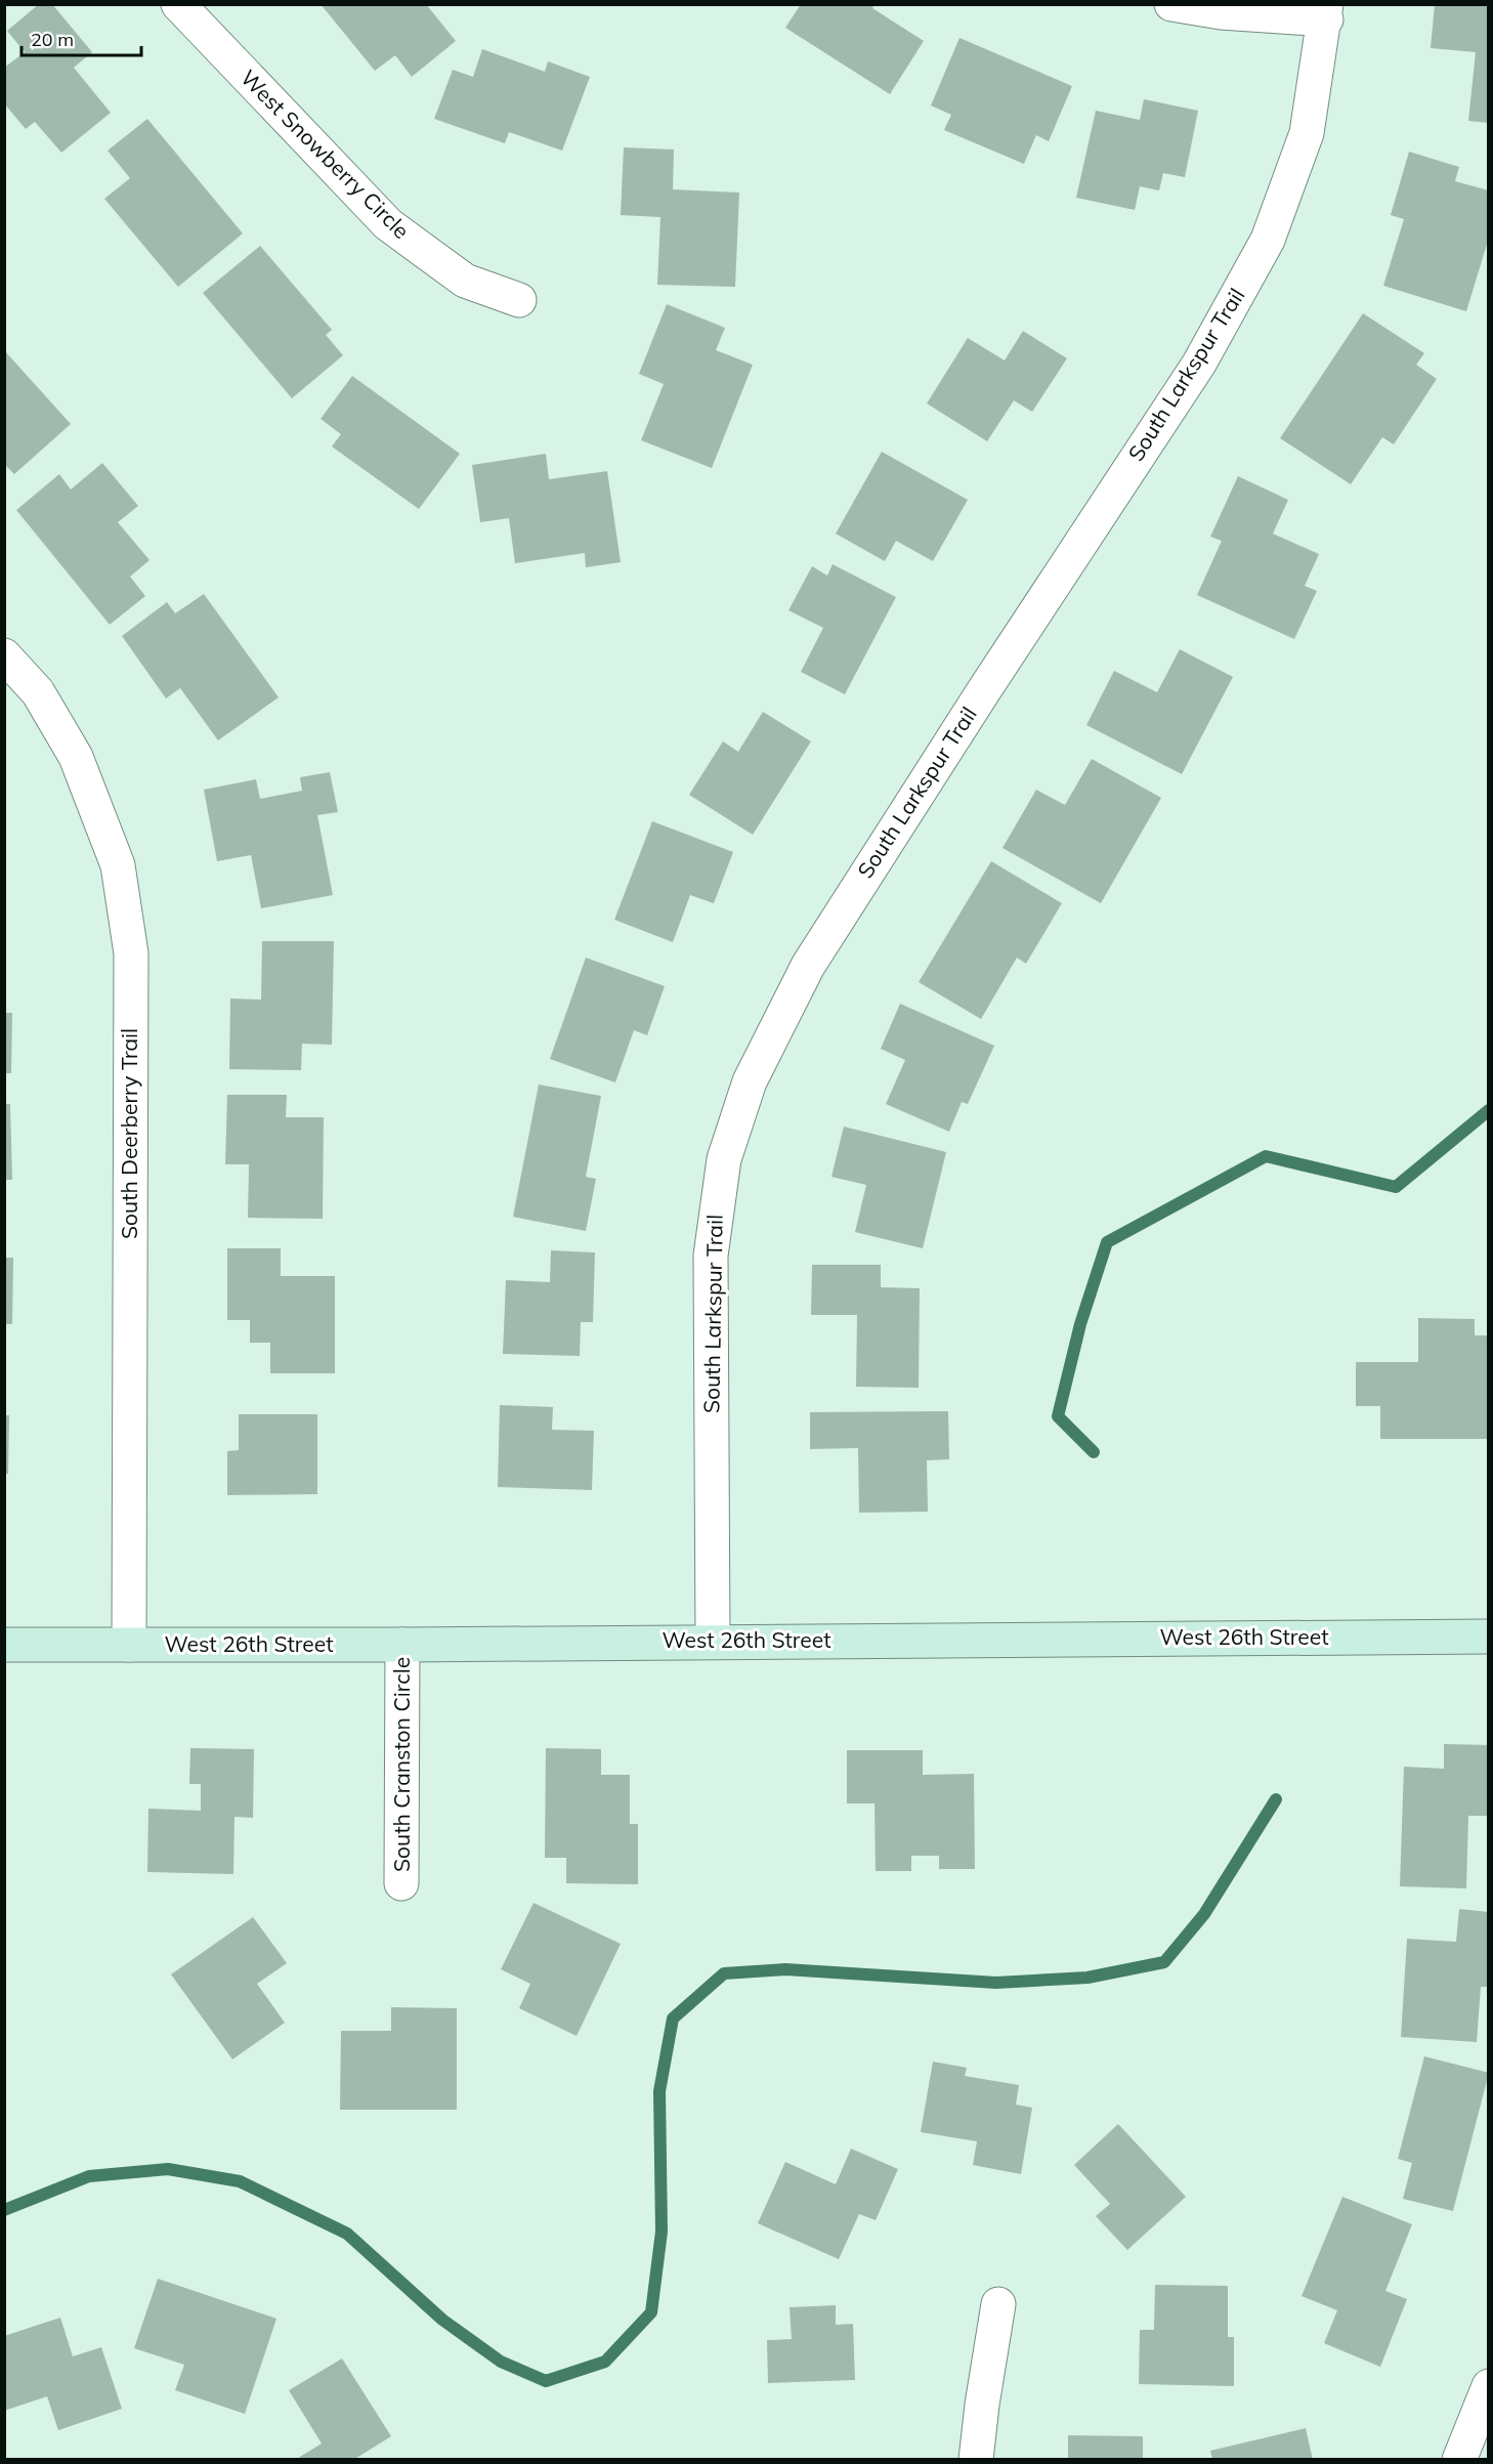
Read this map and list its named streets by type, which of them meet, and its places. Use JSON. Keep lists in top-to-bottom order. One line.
{"streets":{"main road":["West 26th Street"],"street":["West Snowberry Circle","South Larkspur Trail","South Deerberry Trail","South Cranston Circle"]},"crossings":[["South Larkspur Trail","West 26th Street"],["South Deerberry Trail","West 26th Street"],["West 26th Street","South Cranston Circle"]],"scale_bar":"20 m"}
